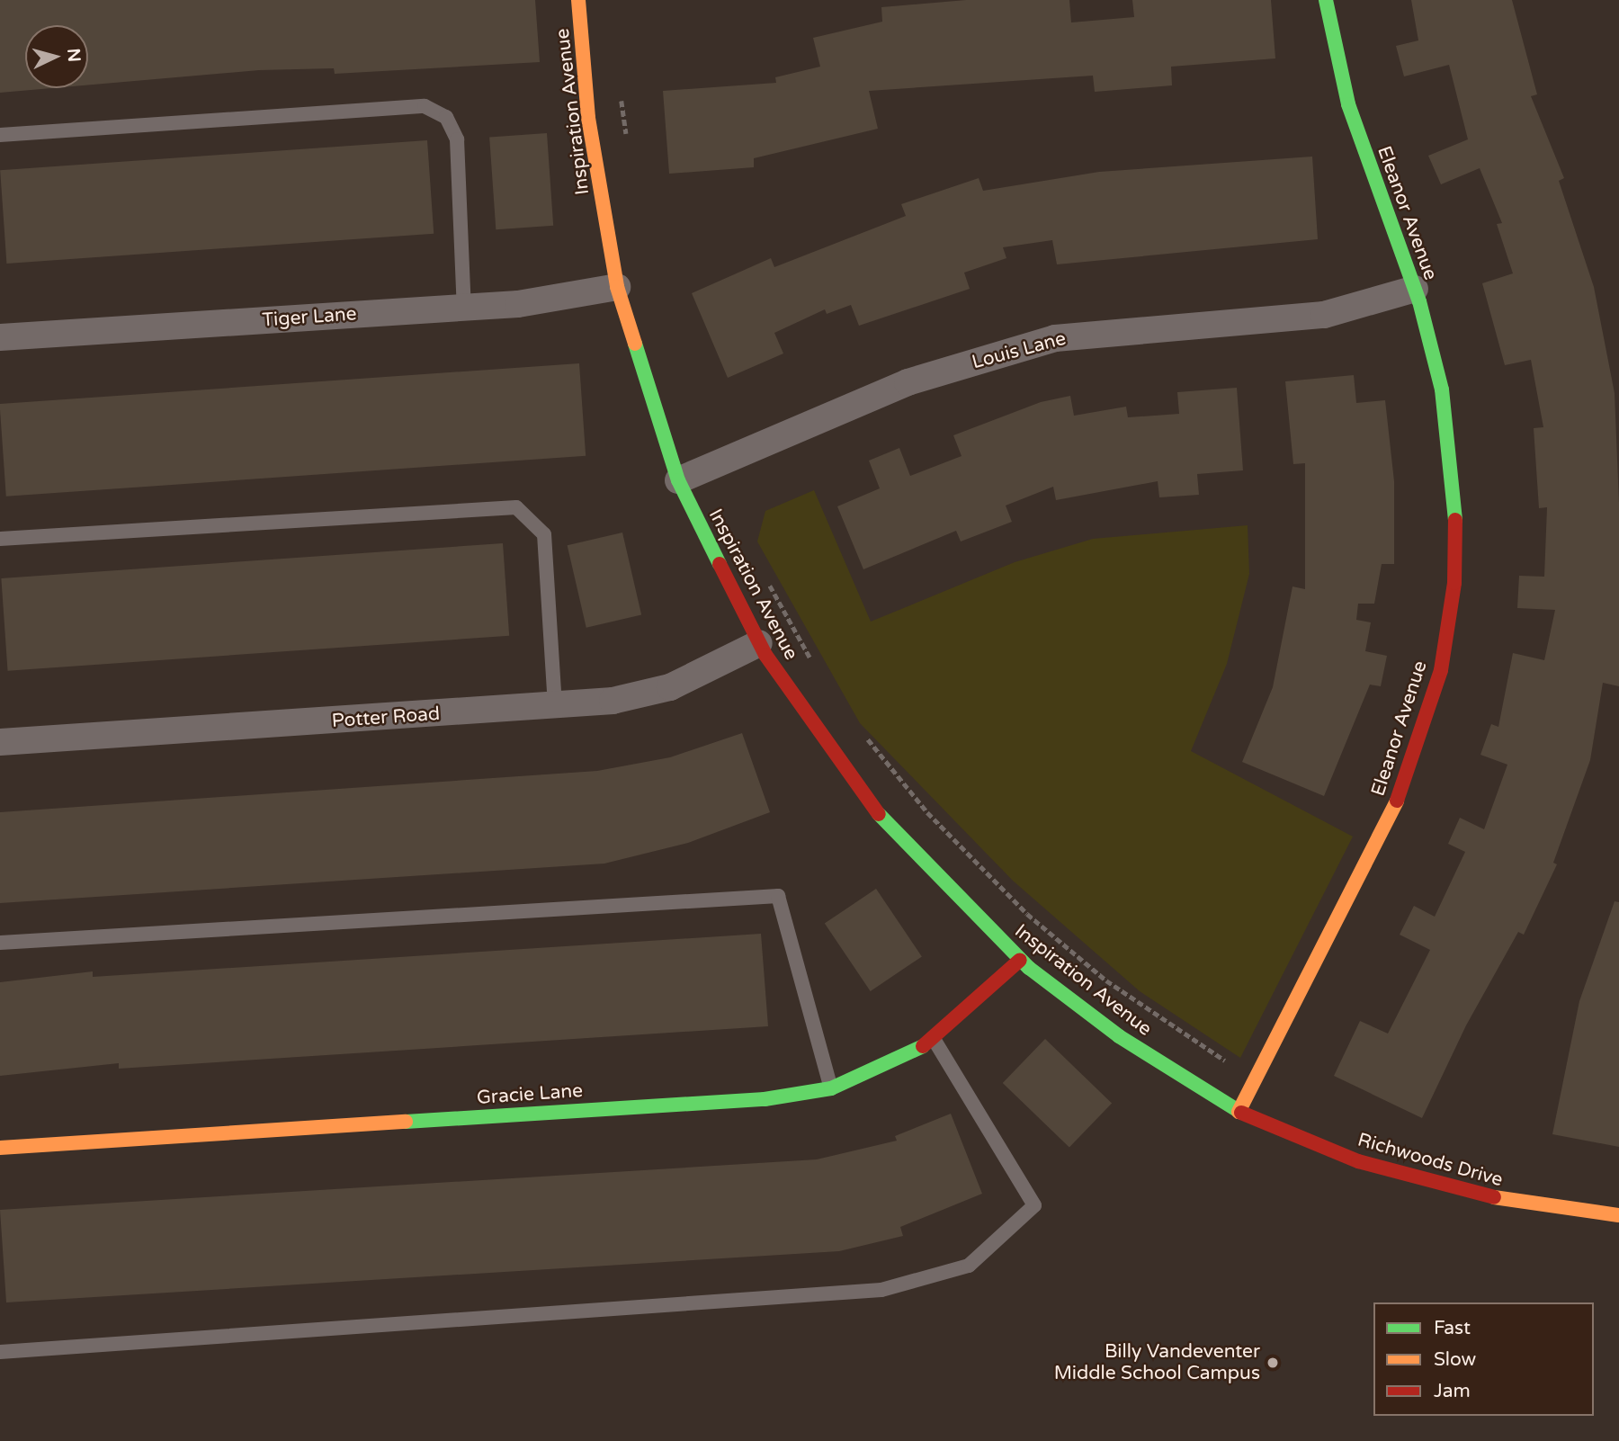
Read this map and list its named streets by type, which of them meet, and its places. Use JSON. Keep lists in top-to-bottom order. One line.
{"streets":{"street":["Inspiration Avenue","Eleanor Avenue","Tiger Lane","Louis Lane","Potter Road","Gracie Lane","Richwoods Drive"]},"crossings":[["Inspiration Avenue","Eleanor Avenue"],["Inspiration Avenue","Tiger Lane"],["Inspiration Avenue","Louis Lane"],["Inspiration Avenue","Potter Road"],["Inspiration Avenue","Gracie Lane"],["Inspiration Avenue","Richwoods Drive"],["Eleanor Avenue","Louis Lane"],["Eleanor Avenue","Richwoods Drive"]],"places":["Billy Vandeventer Middle School Campus"],"legend":["Fast","Slow","Jam"],"north":"right"}
